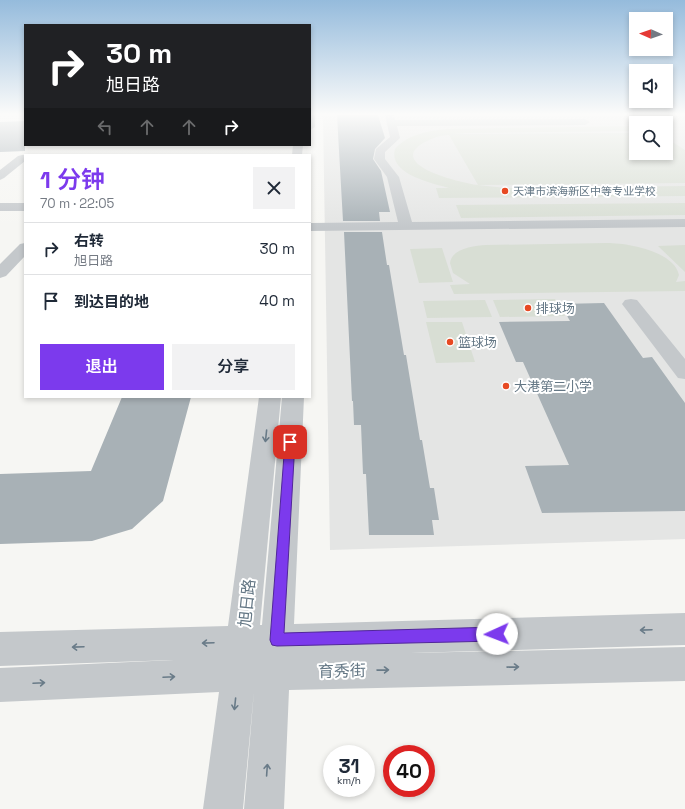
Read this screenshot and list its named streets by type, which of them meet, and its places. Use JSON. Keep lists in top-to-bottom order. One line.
{"streets":{"street":["旭日路","育秀街"]},"crossings":[["旭日路","育秀街"]],"places":["天津市滨海新区中等专业学校","排球场","篮球场","大港第二小学"],"north":"left","page":{"turn":["30 m","旭日路"],"heading":["1 分钟","70 m · 22:05"],"list":[{"name":"右转","note":"旭日路","value":"30 m"},{"name":"到达目的地","value":"40 m"}],"buttons":["退出","分享"],"speed":"31 km/h","limit":"40"}}
